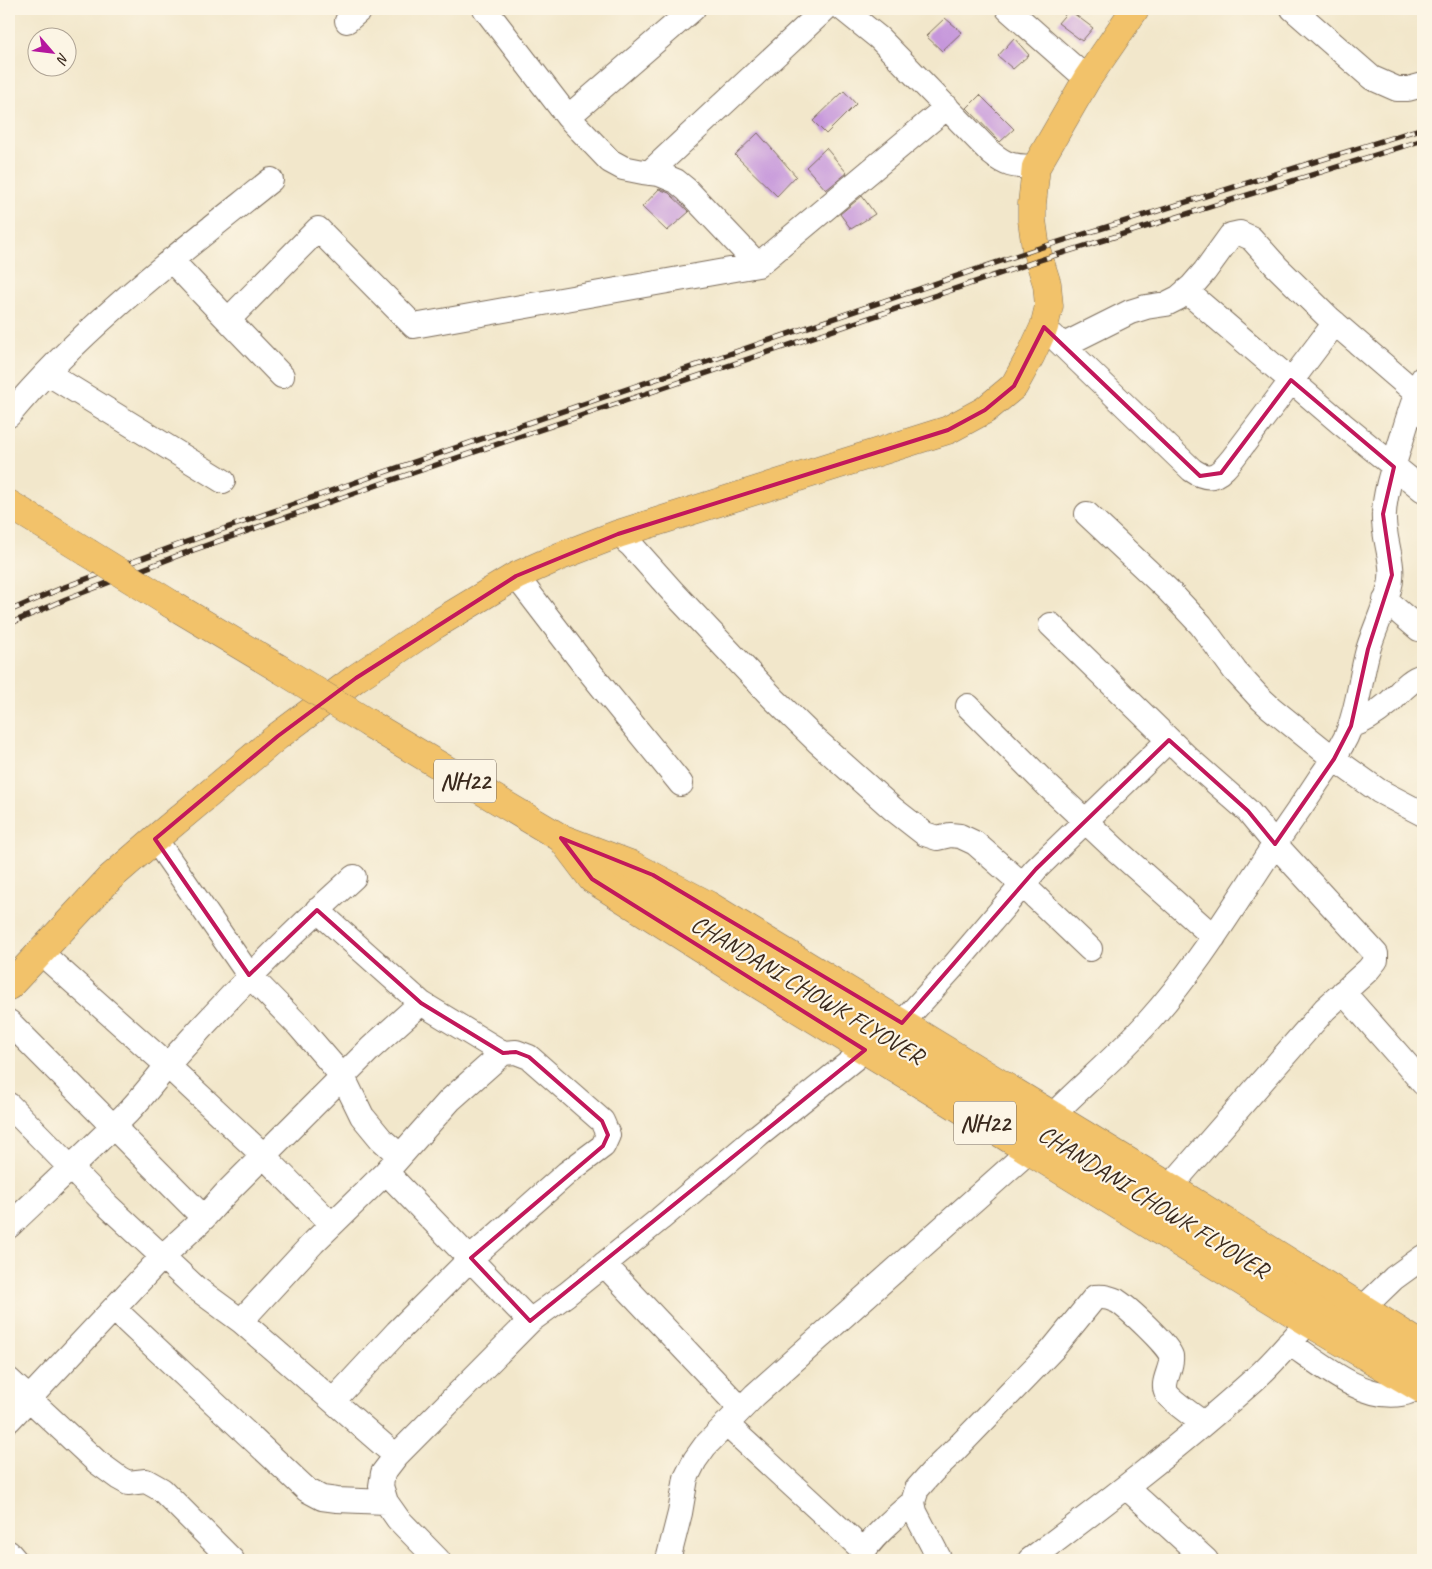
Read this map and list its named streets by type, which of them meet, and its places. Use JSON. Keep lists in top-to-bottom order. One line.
{"streets":{"main road":["NH22","CHANDANI CHOWK FLYOVER"]},"crossings":[["NH22","CHANDANI CHOWK FLYOVER"]],"north":"bottom right"}
